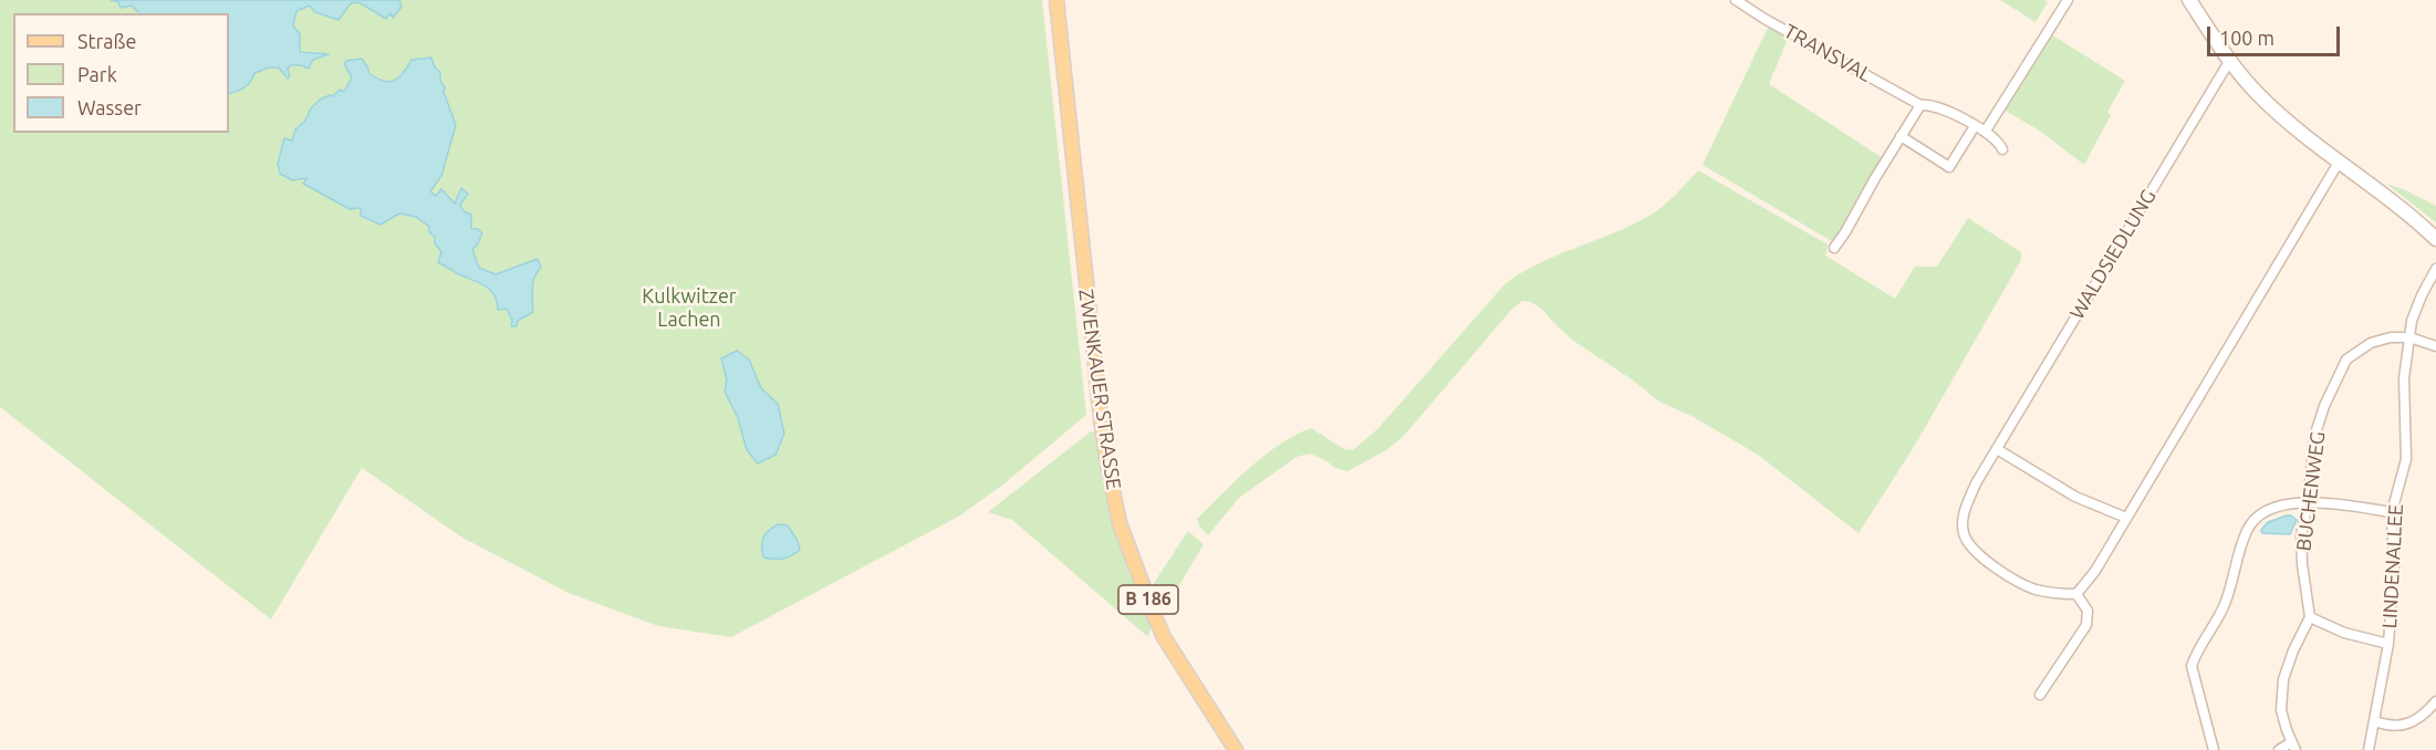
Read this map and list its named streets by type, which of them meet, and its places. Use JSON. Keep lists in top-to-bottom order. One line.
{"streets":{"main road":["ZWENKAUER STRASSE","B 186"],"street":["TRANSVAL","WALDSIEDLUNG","BUCHENWEG","LINDENALLEE"]},"crossings":[["BUCHENWEG","LINDENALLEE"]],"parks":["Kulkwitzer Lachen"],"legend":["Straße","Park","Wasser"],"scale_bar":"100 m"}
